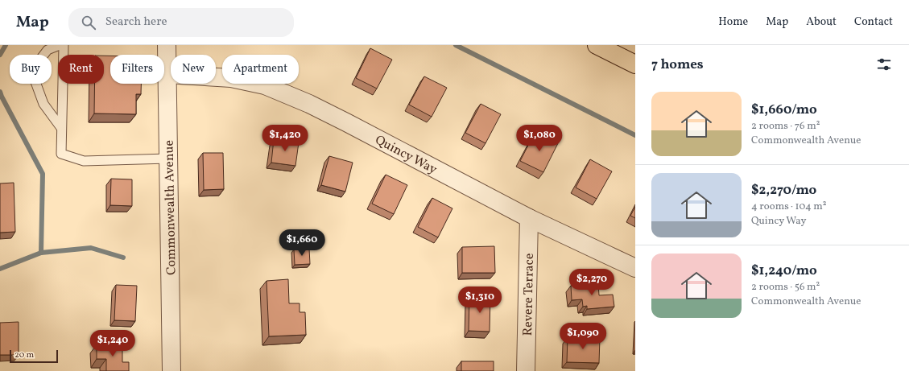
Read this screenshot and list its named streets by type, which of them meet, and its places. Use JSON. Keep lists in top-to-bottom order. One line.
{"streets":{"street":["Quincy Way","Commonwealth Avenue","Revere Terrace"]},"crossings":[["Quincy Way","Commonwealth Avenue"],["Quincy Way","Revere Terrace"]],"scale_bar":"20 m","page":{"header":"Map","search":"Search here","nav":["Home","Map","About","Contact"],"heading":"7 homes","chip":["Buy","Rent","Filters","New","Apartment"],"list":[{"name":"$1,660/mo","note":"2 rooms · 76 m² · Commonwealth Avenue"},{"name":"$2,270/mo","note":"4 rooms · 104 m² · Quincy Way"},{"name":"$1,240/mo","note":"2 rooms · 56 m² · Commonwealth Avenue"}],"price":["$1,420","$1,080","$1,660","$2,270","$1,310","$1,090","$1,240"],"scale":"20 m"}}
